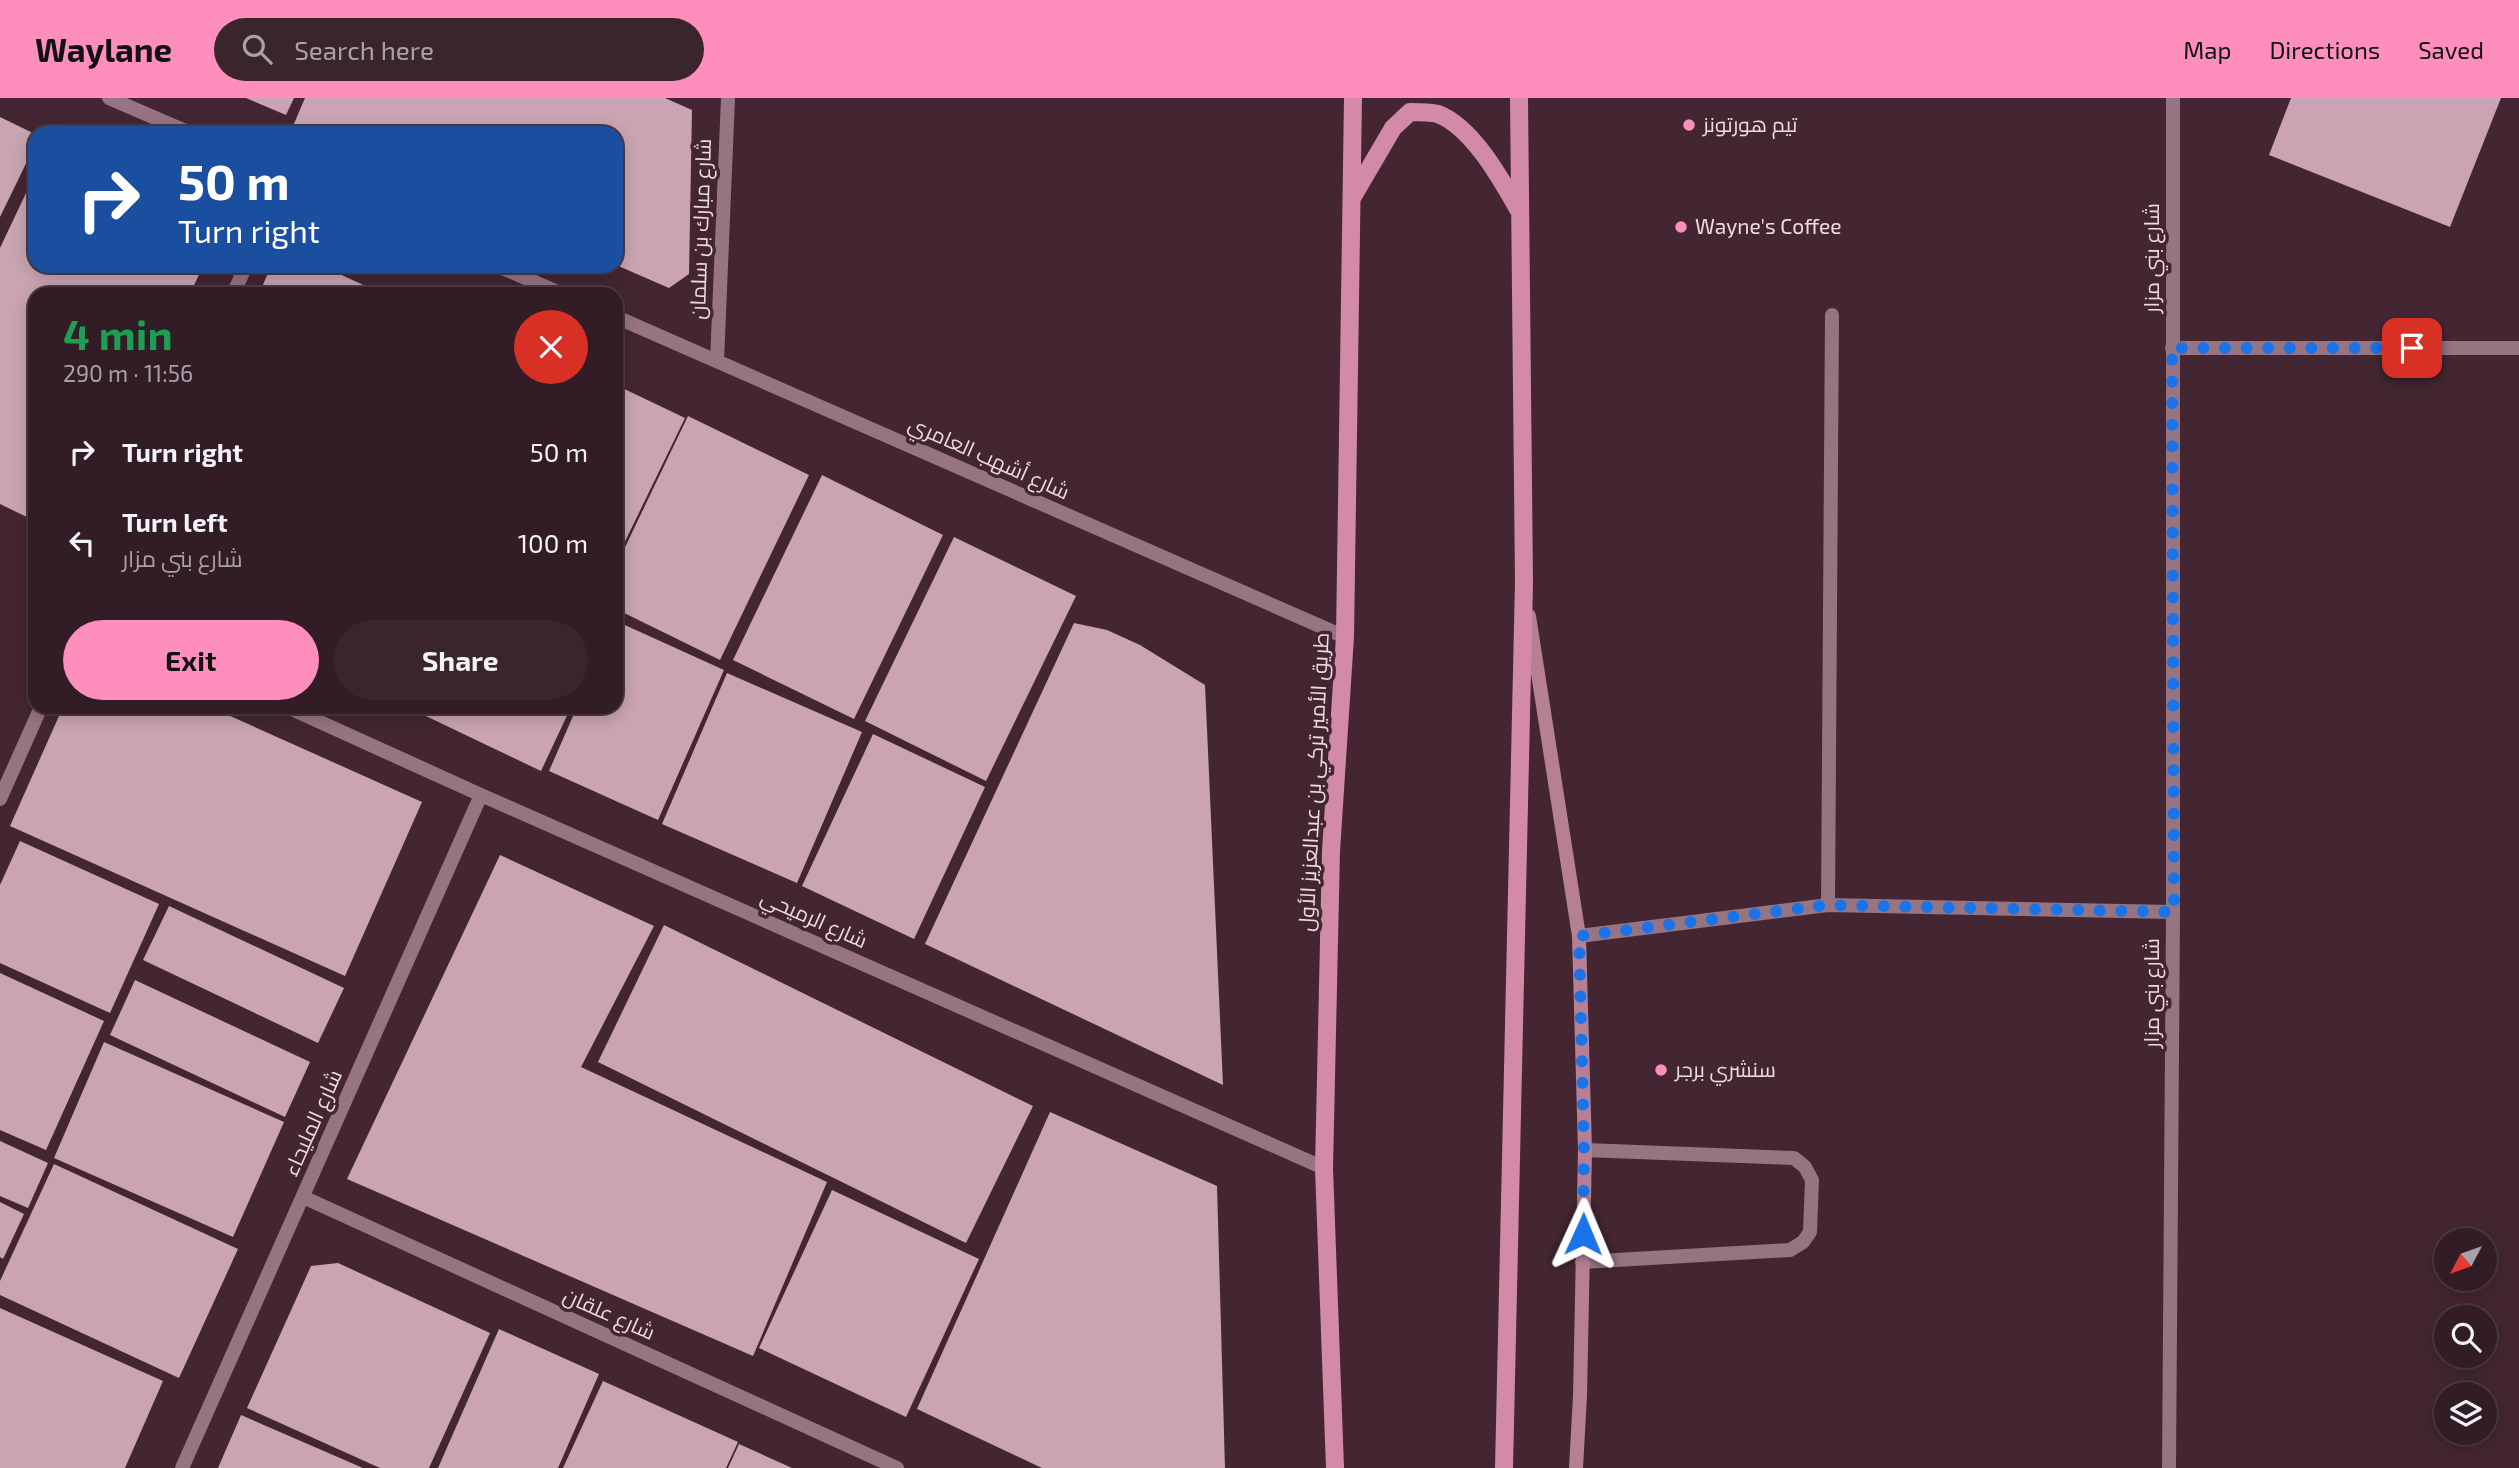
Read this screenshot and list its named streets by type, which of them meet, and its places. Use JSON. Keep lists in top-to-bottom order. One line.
{"streets":{"main road":["طريق الأمير تركي بن عبدالعزيز الأول"],"street":["شارع مبارك بن سلمان","شارع بني مزار","شارع أشهب العامري","شارع الرميحي","شارع المليحاء","شارع علقان"]},"crossings":[["شارع مبارك بن سلمان","شارع أشهب العامري"],["شارع أشهب العامري","طريق الأمير تركي بن عبدالعزيز الأول"],["طريق الأمير تركي بن عبدالعزيز الأول","شارع الرميحي"],["شارع الرميحي","شارع المليحاء"],["شارع المليحاء","شارع علقان"]],"places":["تيم هورتونز","Wayne's Coffee","سنشري برجر"],"north":"bottom left","page":{"header":"Waylane","search":"Search here","nav":["Map","Directions","Saved"],"turn":["50 m","Turn right"],"heading":["4 min","290 m · 11:56"],"list":[{"name":"Turn right","value":"50 m"},{"name":"Turn left","note":"شارع بني مزار","value":"100 m"}],"buttons":["Exit","Share"]}}
